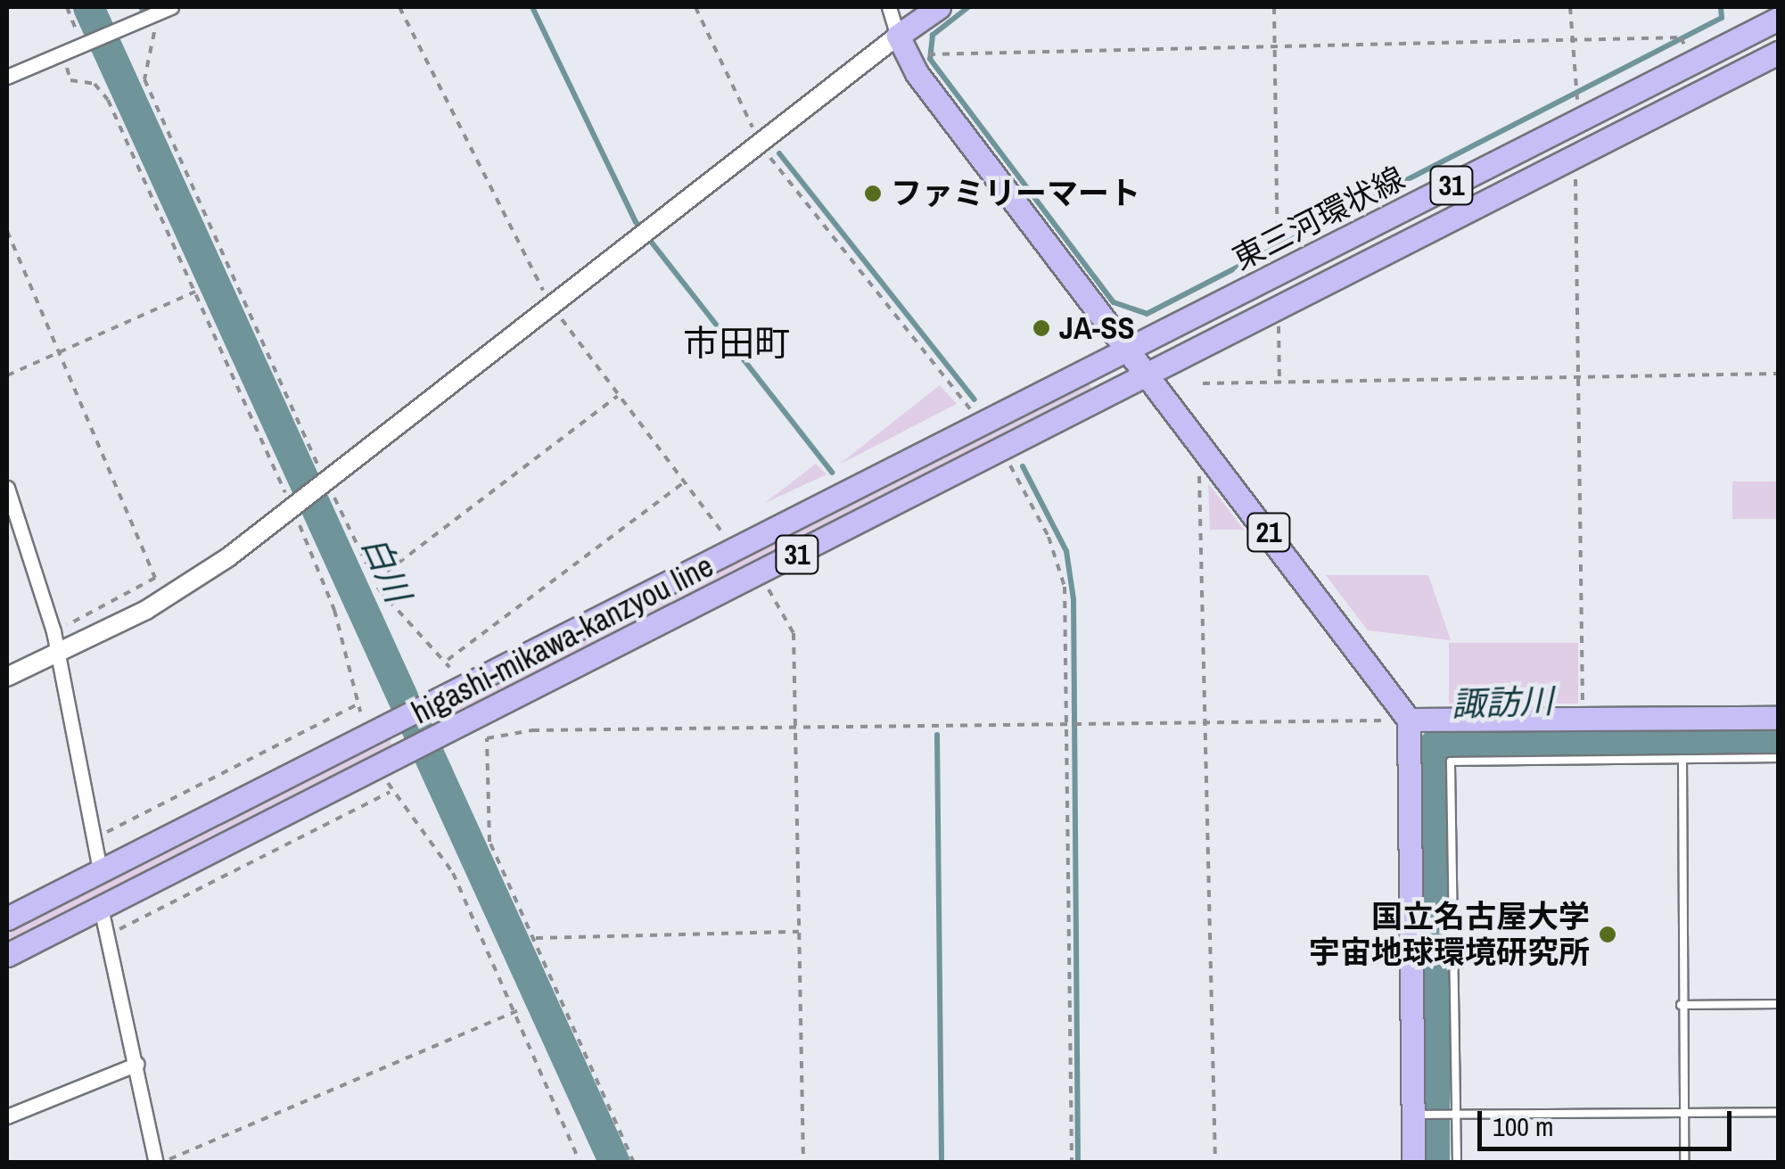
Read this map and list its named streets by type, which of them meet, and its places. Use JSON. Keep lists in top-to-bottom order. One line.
{"streets":{"main road":["31","東三河環状線","21","higashi-mikawa-kanzyou line"]},"crossings":[["東三河環状線","21"],["東三河環状線","higashi-mikawa-kanzyou line"],["21","higashi-mikawa-kanzyou line"]],"districts":["市田町"],"water":["白川","諏訪川"],"places":["ファミリーマート","JA-SS","国立名古屋大学 宇宙地球環境研究所"],"scale_bar":"100 m"}
